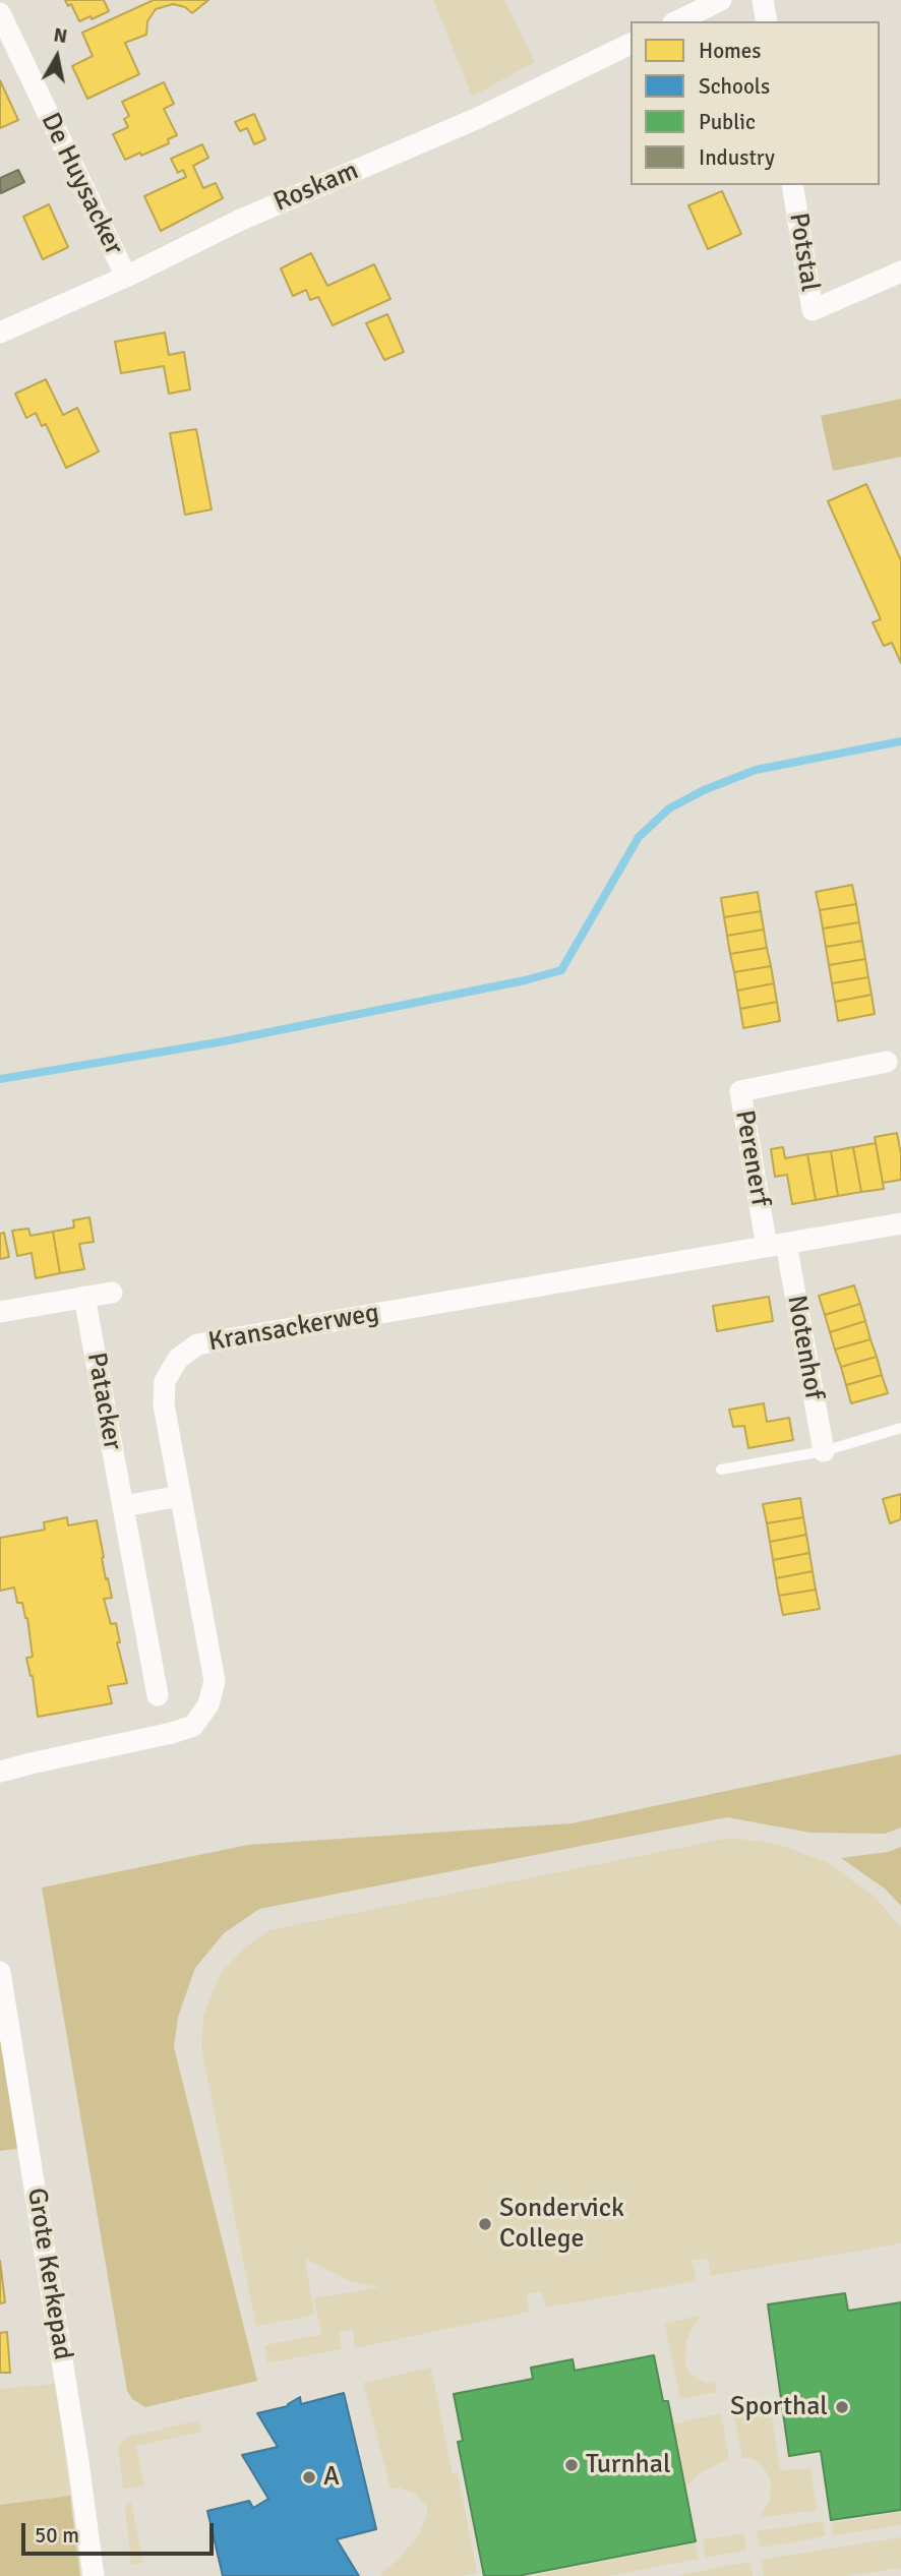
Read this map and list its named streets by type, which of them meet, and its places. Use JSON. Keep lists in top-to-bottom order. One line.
{"streets":{"street":["De Huysacker","Roskam","Potstal","Perenerf","Kransackerweg","Notenhof","Patacker","Grote Kerkepad"]},"crossings":[["De Huysacker","Roskam"],["Perenerf","Kransackerweg"],["Perenerf","Notenhof"],["Kransackerweg","Notenhof"]],"places":["Sondervick College","Sporthal","Turnhal","A"],"legend":["Homes","Schools","Public","Industry"],"scale_bar":"50 m","north":"top"}
